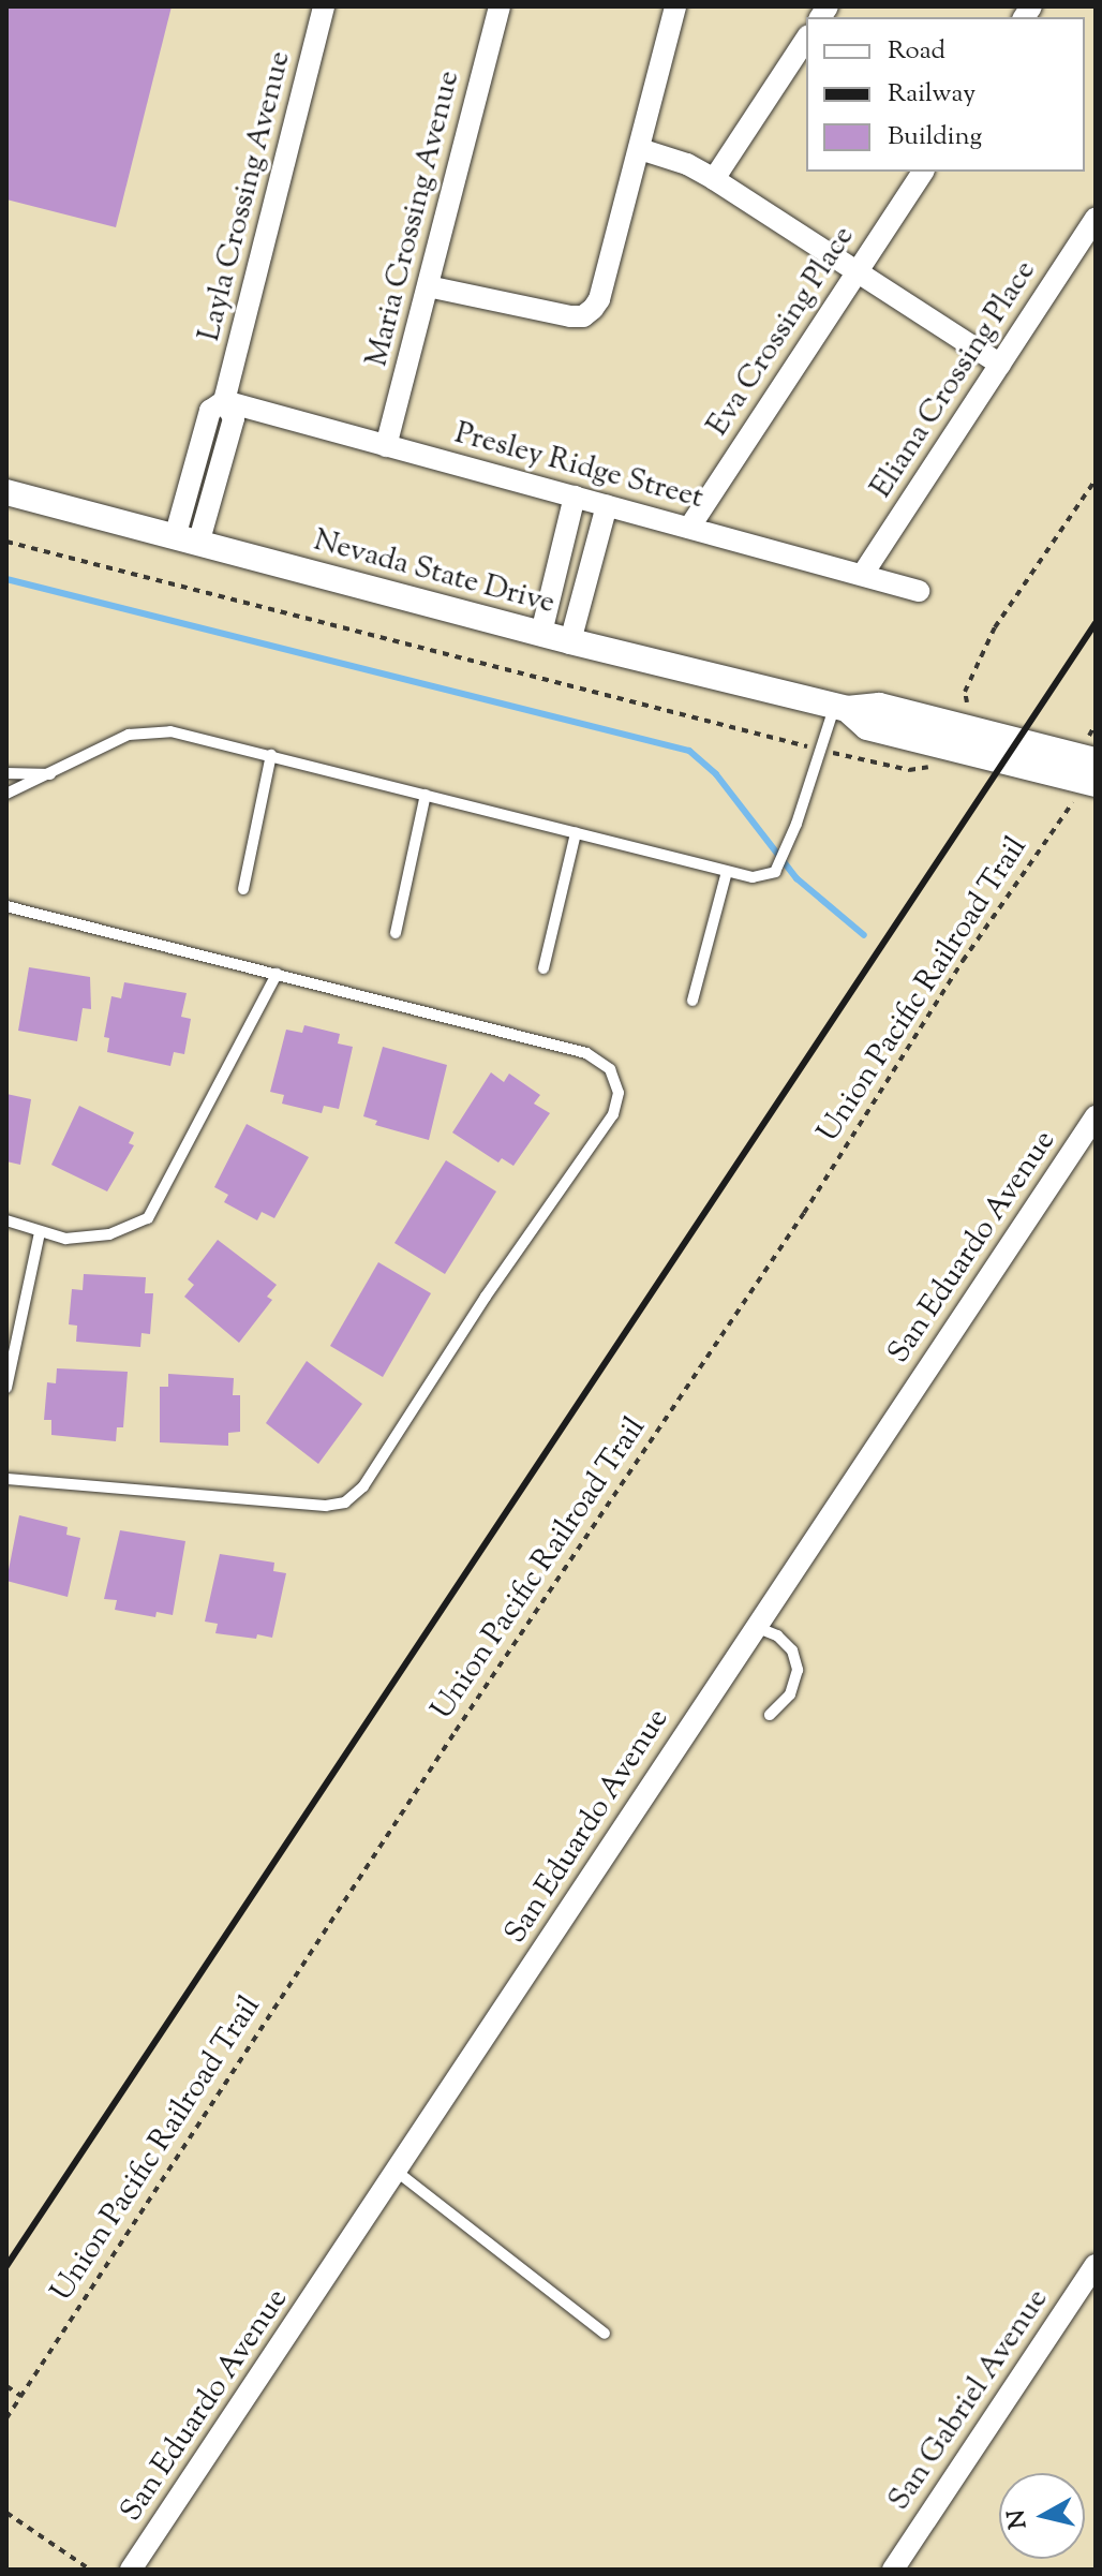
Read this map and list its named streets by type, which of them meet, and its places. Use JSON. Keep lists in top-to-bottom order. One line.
{"streets":{"street":["Layla Crossing Avenue","Maria Crossing Avenue","Eva Crossing Place","Eliana Crossing Place","Presley Ridge Street","Nevada State Drive","San Eduardo Avenue","San Gabriel Avenue"],"path":["Union Pacific Railroad Trail"]},"crossings":[["Layla Crossing Avenue","Presley Ridge Street"],["Layla Crossing Avenue","Nevada State Drive"],["Maria Crossing Avenue","Presley Ridge Street"],["Eva Crossing Place","Presley Ridge Street"],["Eliana Crossing Place","Presley Ridge Street"],["Nevada State Drive","Union Pacific Railroad Trail"]],"legend":["Road","Railway","Building"],"north":"left"}
